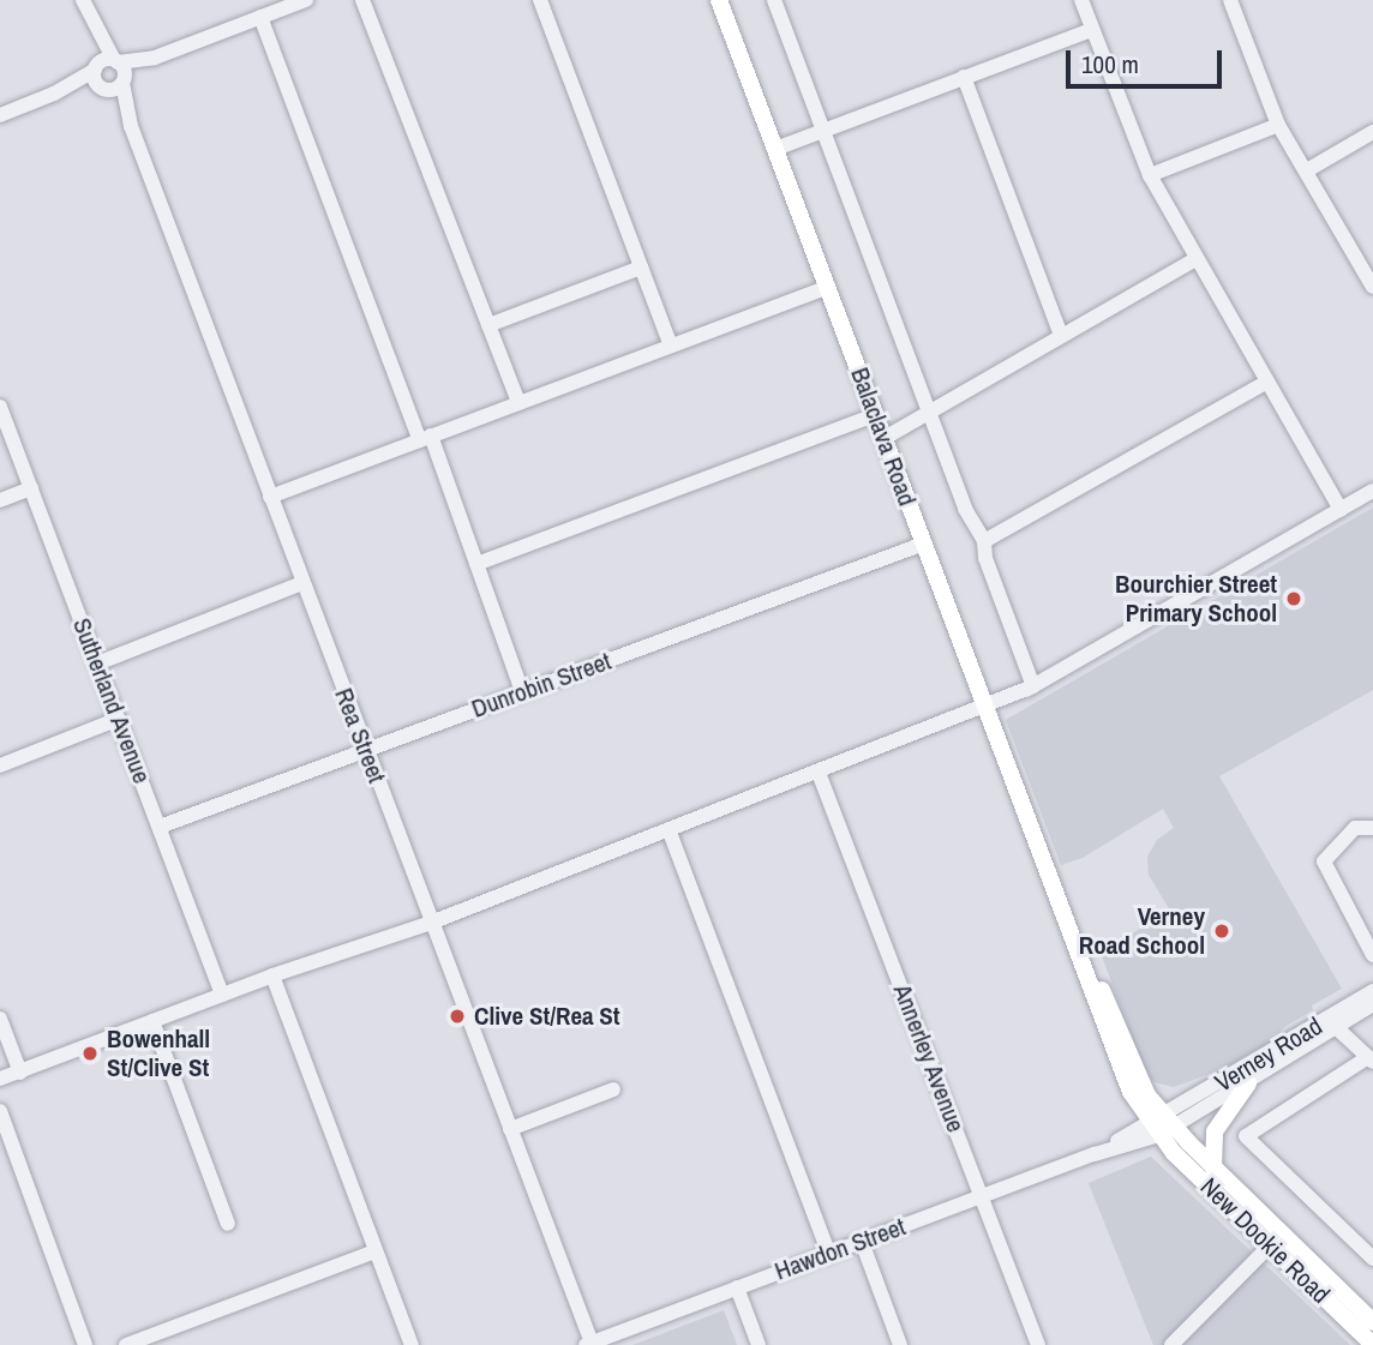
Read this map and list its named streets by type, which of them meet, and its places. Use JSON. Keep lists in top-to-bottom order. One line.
{"streets":{"main road":["Balaclava Road","New Dookie Road"],"street":["Dunrobin Street","Sutherland Avenue","Rea Street","Verney Road","Annerley Avenue","Hawdon Street"]},"crossings":[["Balaclava Road","Dunrobin Street"],["Balaclava Road","Verney Road"],["Balaclava Road","New Dookie Road"],["Balaclava Road","Hawdon Street"],["Dunrobin Street","Sutherland Avenue"],["Dunrobin Street","Rea Street"],["Rea Street","Hawdon Street"],["Verney Road","New Dookie Road"],["Verney Road","Hawdon Street"],["Annerley Avenue","Hawdon Street"],["New Dookie Road","Hawdon Street"]],"places":["Bourchier Street Primary School","Verney Road School","Clive St/Rea St","Bowenhall St/Clive St"],"scale_bar":"100 m"}
